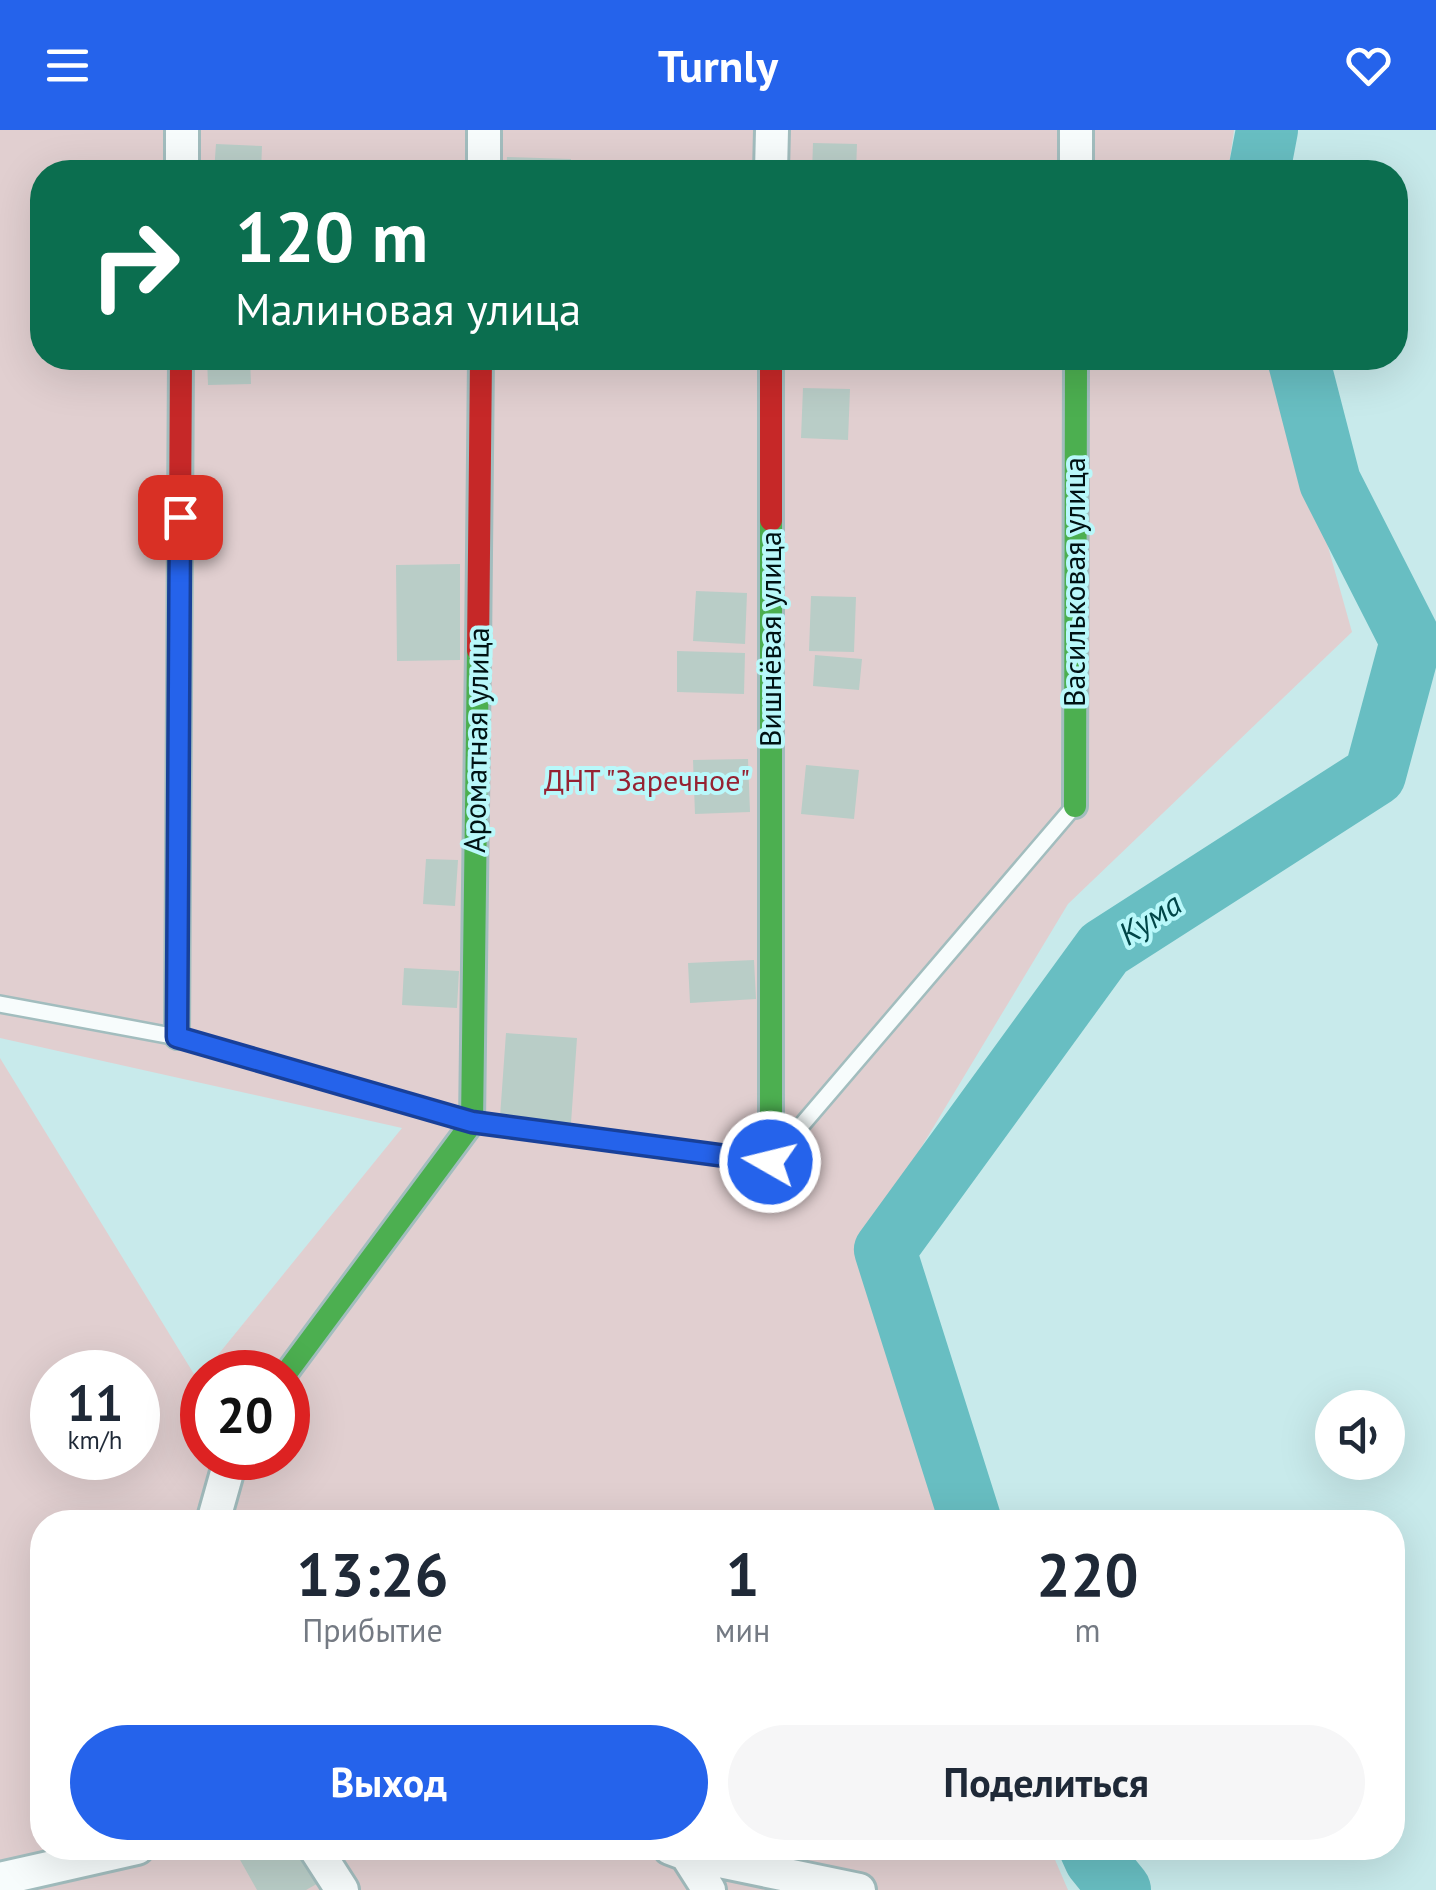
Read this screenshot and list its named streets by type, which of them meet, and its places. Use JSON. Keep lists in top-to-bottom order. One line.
{"streets":{"street":["Васильковая улица","Вишнёвая улица","Ароматная улица"]},"water":["Кума"],"parks":["ДНТ \"Заречное\""],"page":{"header":"Turnly","turn":["120 m","Малиновая улица"],"speed":"11 km/h","limit":"20","eta":["13:26","Прибытие","1","мин","220","m"],"buttons":["Выход","Поделиться"]}}
